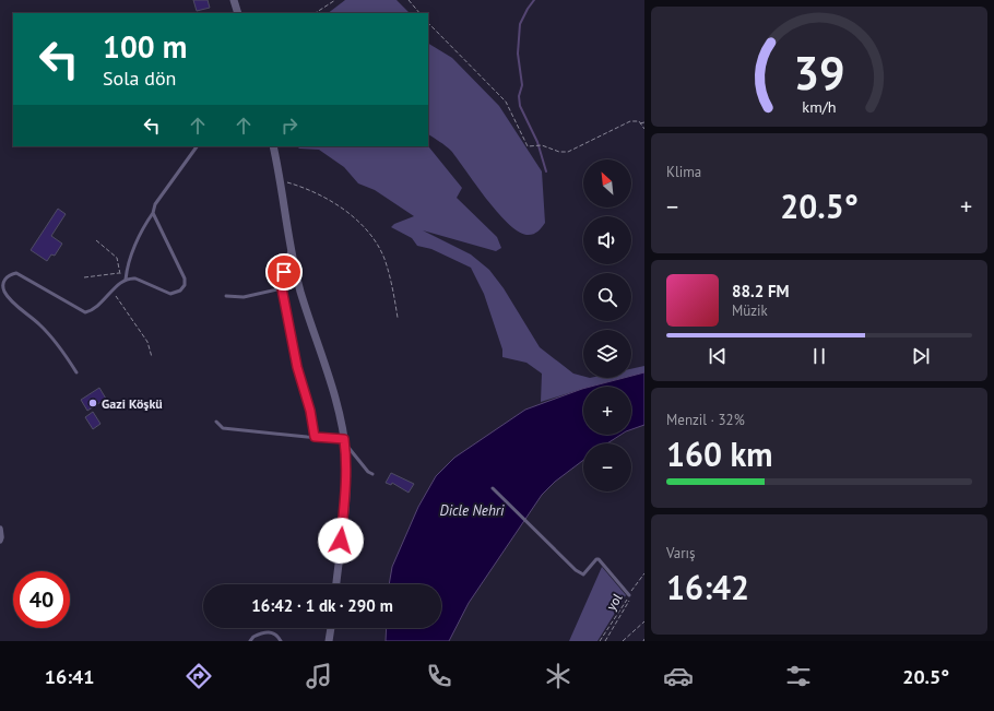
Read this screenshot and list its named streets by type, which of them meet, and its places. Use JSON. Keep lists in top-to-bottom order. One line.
{"streets":{"path":["yol"]},"water":["Dicle Nehri"],"places":["Gazi Köşkü"],"north":"top left","page":{"turn":["100 m","Sola dön"],"tile":["Klima",["Menzil · 32%","160 km"],["Varış","16:42"]],"map_buttons":["+","−"],"heat":["−","20.5°","+"],"song":["88.2 FM","Müzik"],"limit":"40","trip":"16:42 · 1 dk · 290 m","tabs":["16:41","20.5°"],"gauge":["39","km/h"]}}
